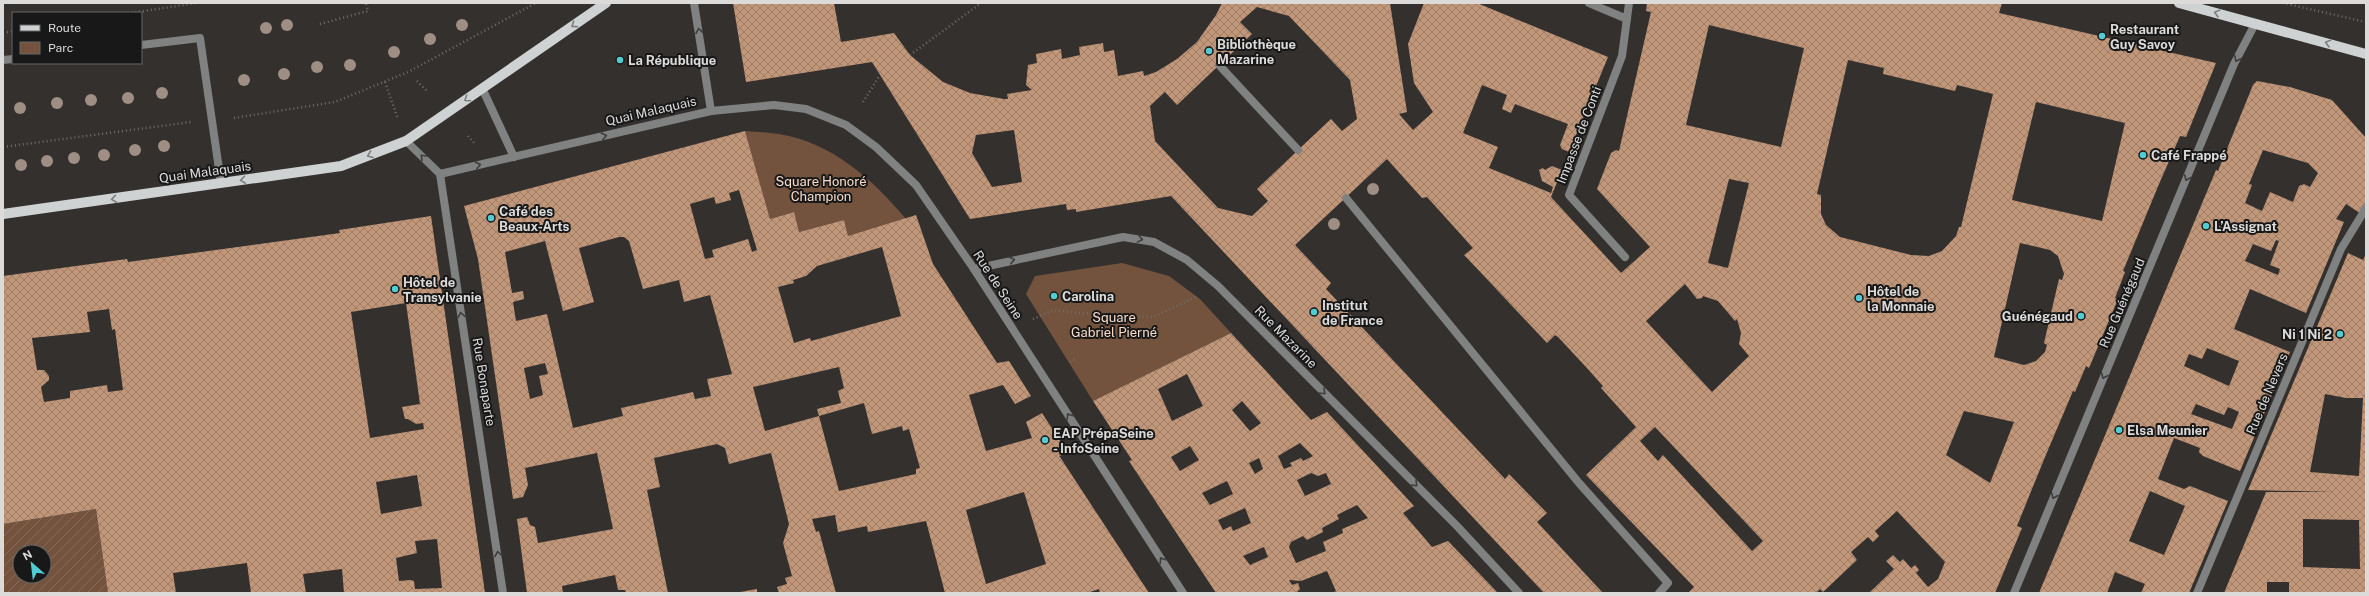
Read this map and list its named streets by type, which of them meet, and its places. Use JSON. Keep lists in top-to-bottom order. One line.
{"streets":{"main road":["Quai Malaquais"],"street":["Impasse de Conti","Rue de Seine","Rue Guénégaud","Rue Mazarine","Rue Bonaparte","Rue de Nevers"]},"crossings":[["Quai Malaquais","Rue de Seine"],["Quai Malaquais","Rue Bonaparte"],["Rue de Seine","Rue Mazarine"]],"one_way":["Rue de Seine","Rue Guénégaud","Rue Mazarine","Rue Bonaparte"],"parks":["Square Honoré Champion","Square Gabriel Pierné"],"places":["Restaurant Guy Savoy","Bibliothèque Mazarine","La République","Café Frappé","Café des Beaux-Arts","L’Assignat","Hôtel de Transylvanie","Carolina","Hôtel de la Monnaie","Institut de France","Guénégaud","Ni 1 Ni 2","Elsa Meunier","EAP PrépaSeine - InfoSeine"],"legend":["Route","Parc"],"north":"top left"}
